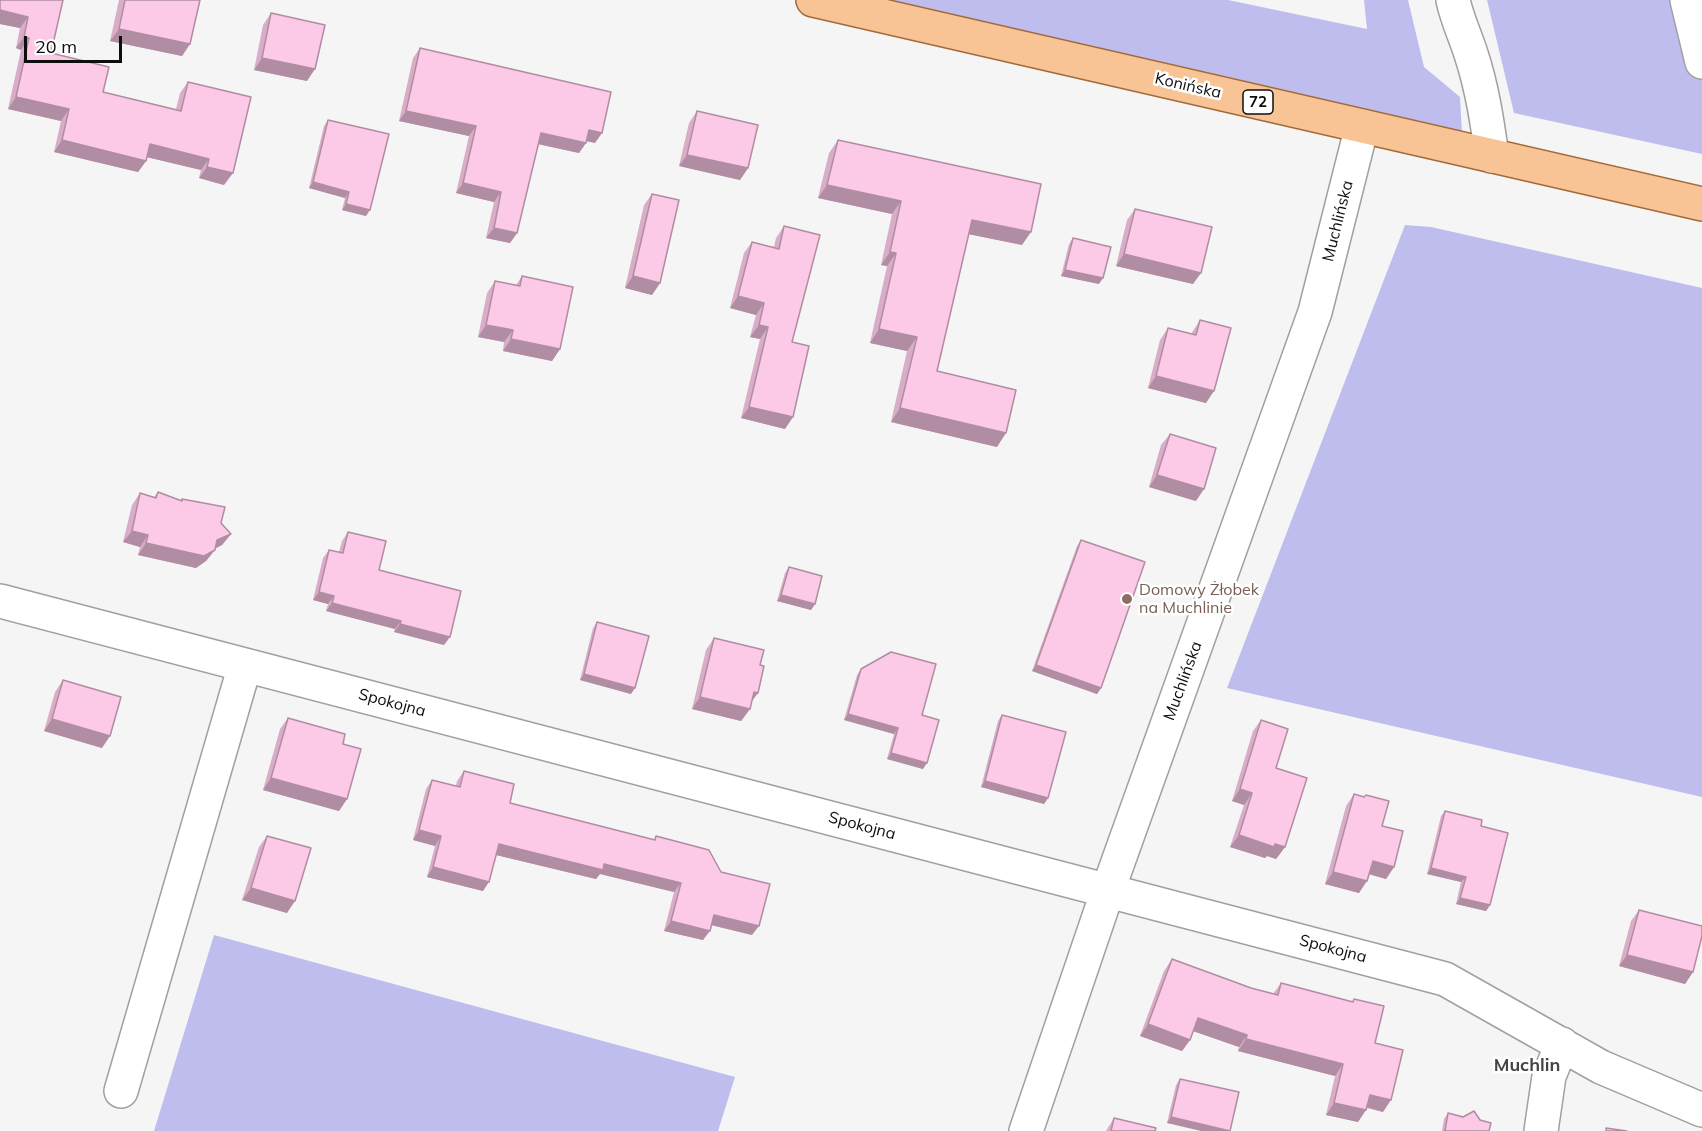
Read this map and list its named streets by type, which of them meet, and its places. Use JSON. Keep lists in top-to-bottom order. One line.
{"streets":{"main road":["Konińska","72"],"street":["Muchlińska","Spokojna"]},"crossings":[["Konińska","Muchlińska"],["Muchlińska","Spokojna"]],"districts":["Muchlin"],"places":["Domowy Żłobek na Muchlinie"],"scale_bar":"20 m"}
